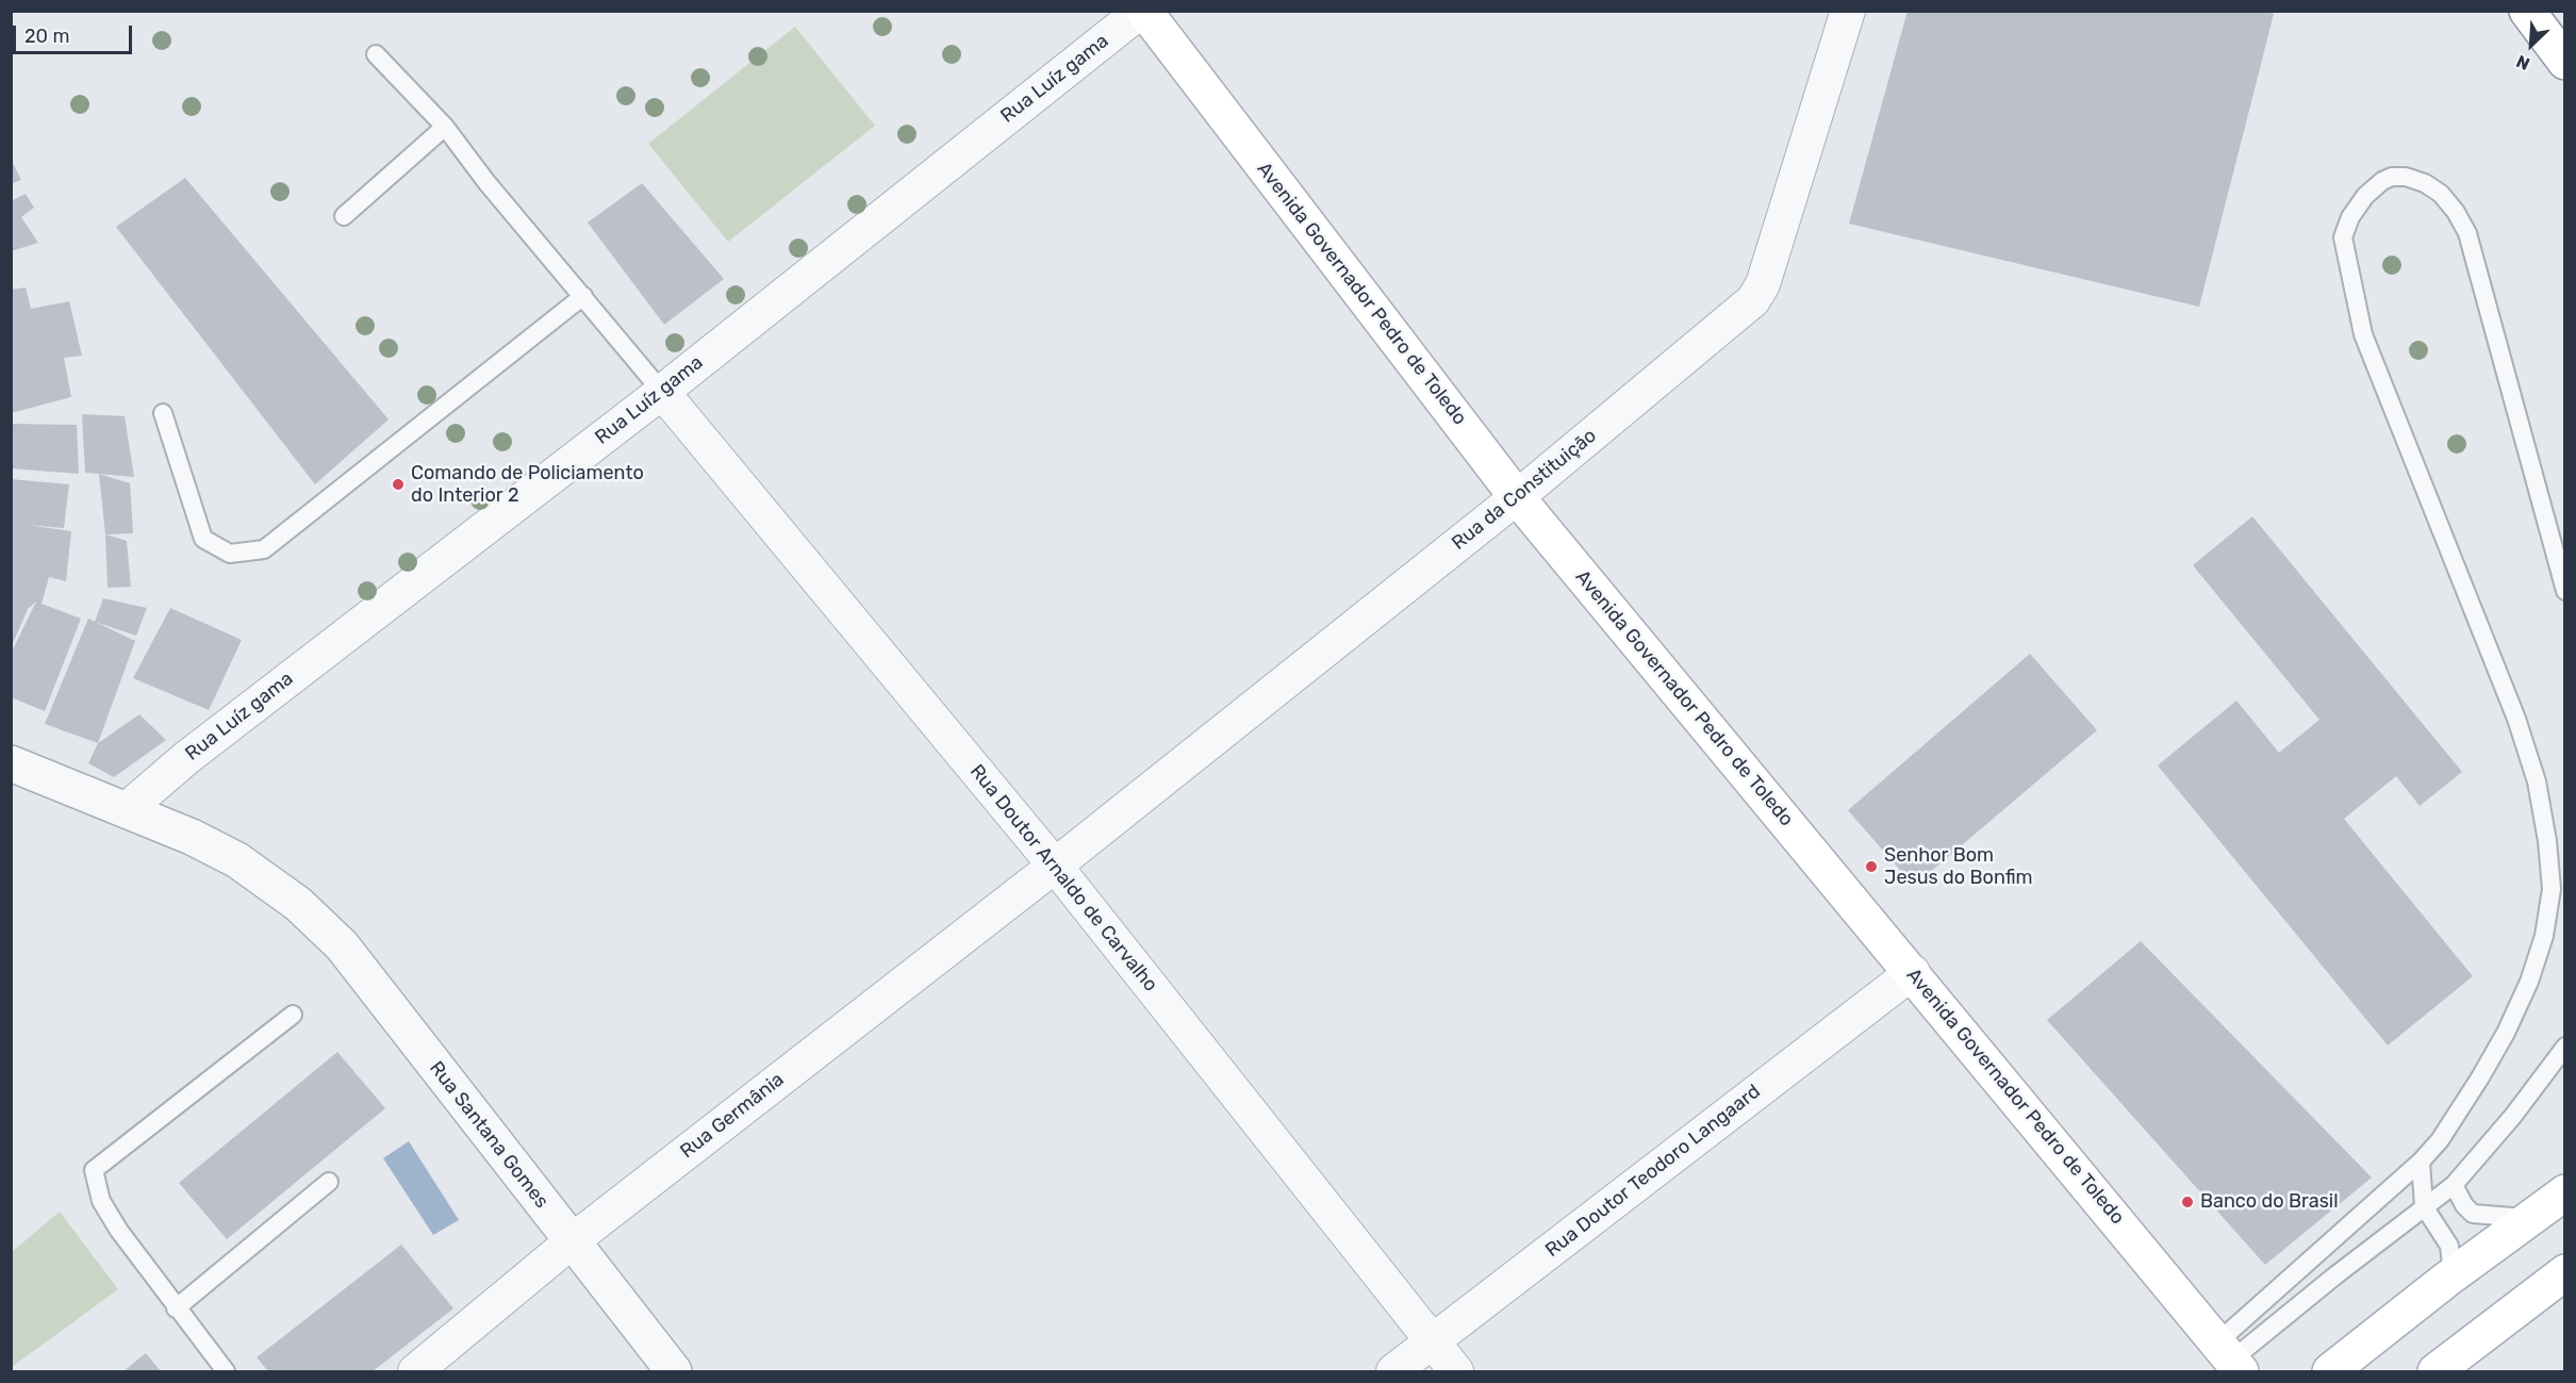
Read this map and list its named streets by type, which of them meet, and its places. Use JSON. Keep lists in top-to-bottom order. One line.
{"streets":{"main road":["Avenida Governador Pedro de Toledo"],"street":["Rua Luíz gama","Rua da Constituição","Rua Doutor Arnaldo de Carvalho","Rua Germânia","Rua Santana Gomes","Rua Doutor Teodoro Langaard"]},"crossings":[["Rua Luíz gama","Avenida Governador Pedro de Toledo"],["Rua Luíz gama","Rua Doutor Arnaldo de Carvalho"],["Rua Luíz gama","Rua Santana Gomes"],["Avenida Governador Pedro de Toledo","Rua da Constituição"],["Avenida Governador Pedro de Toledo","Rua Doutor Teodoro Langaard"],["Rua da Constituição","Rua Doutor Arnaldo de Carvalho"],["Rua da Constituição","Rua Germânia"],["Rua Doutor Arnaldo de Carvalho","Rua Germânia"],["Rua Doutor Arnaldo de Carvalho","Rua Doutor Teodoro Langaard"],["Rua Germânia","Rua Santana Gomes"]],"places":["Comando de Policiamento do Interior 2","Senhor Bom Jesus do Bonfim","Banco do Brasil"],"scale_bar":"20 m","north":"bottom left"}
